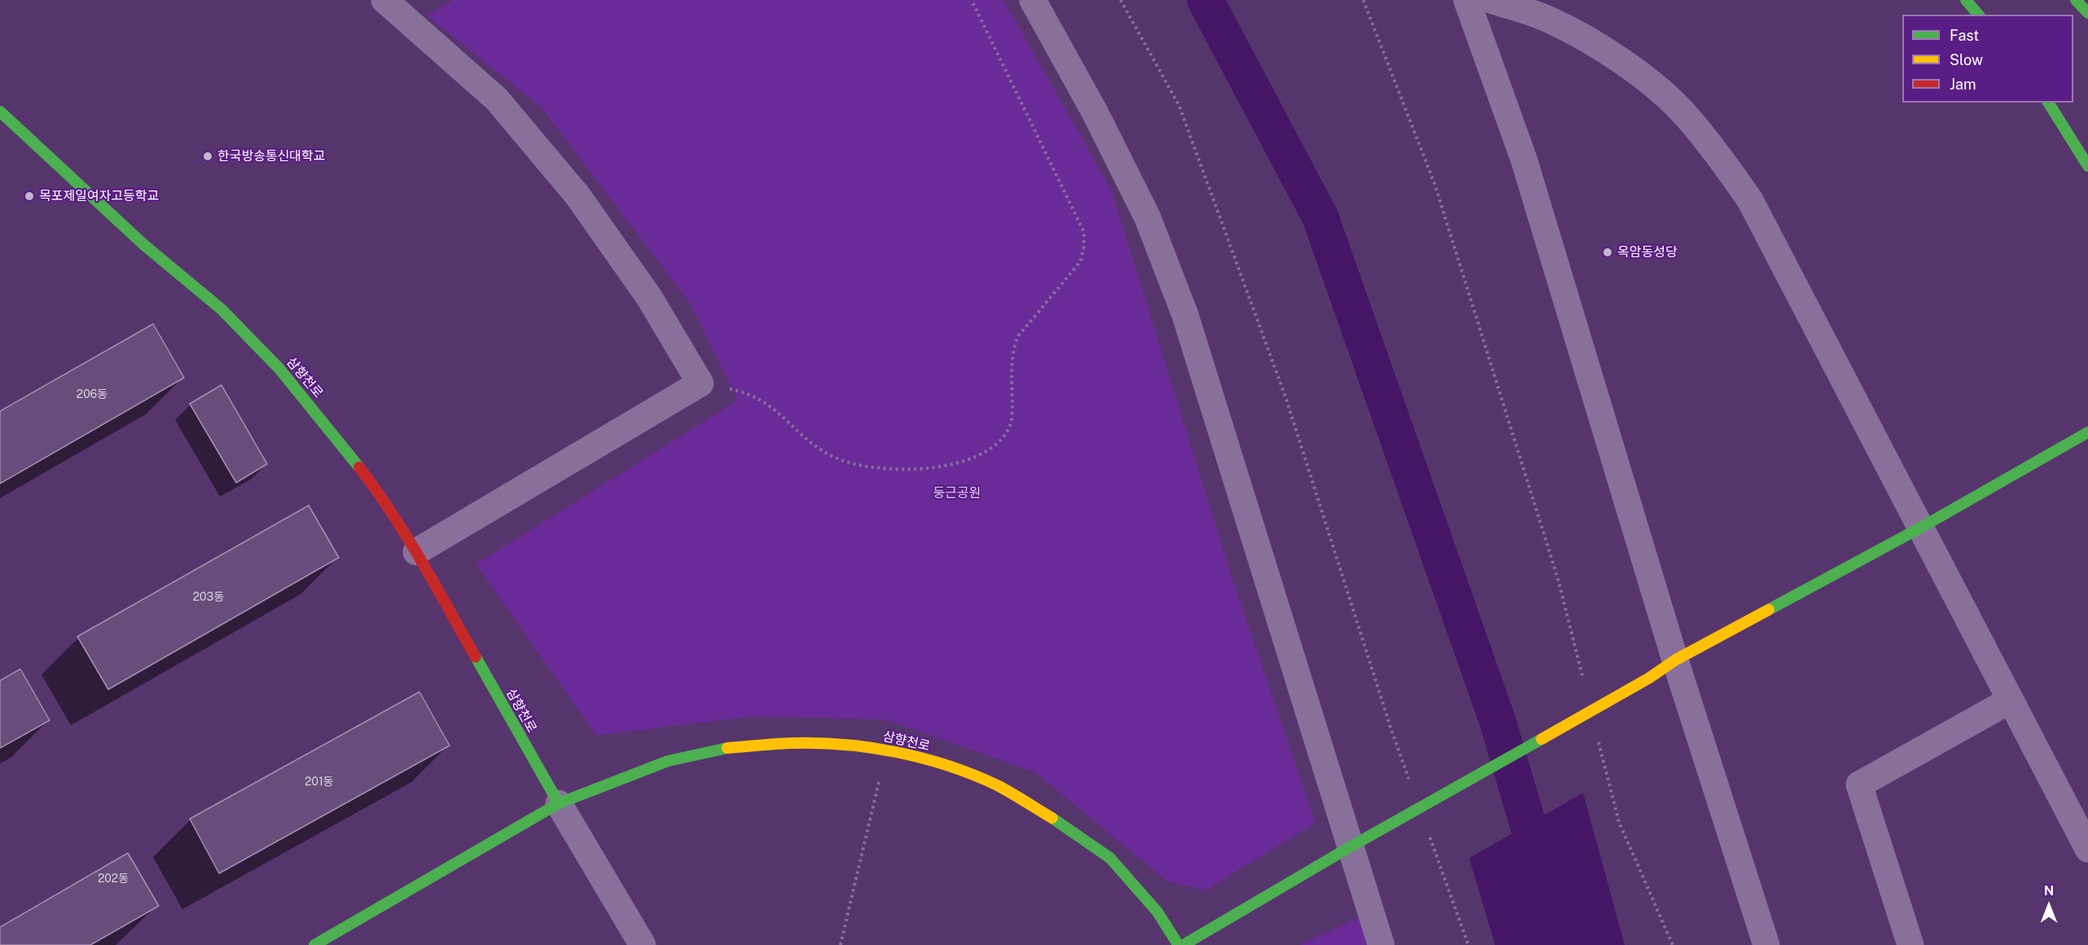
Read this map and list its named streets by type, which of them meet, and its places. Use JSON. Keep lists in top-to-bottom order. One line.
{"streets":{"street":["삼향천로"]},"parks":["둥근공원"],"places":["한국방송통신대학교","목포제일여자고등학교","옥암동성당"],"house_numbers":["206동","203동","201동","202동"],"legend":["Fast","Slow","Jam"],"north":"top"}
